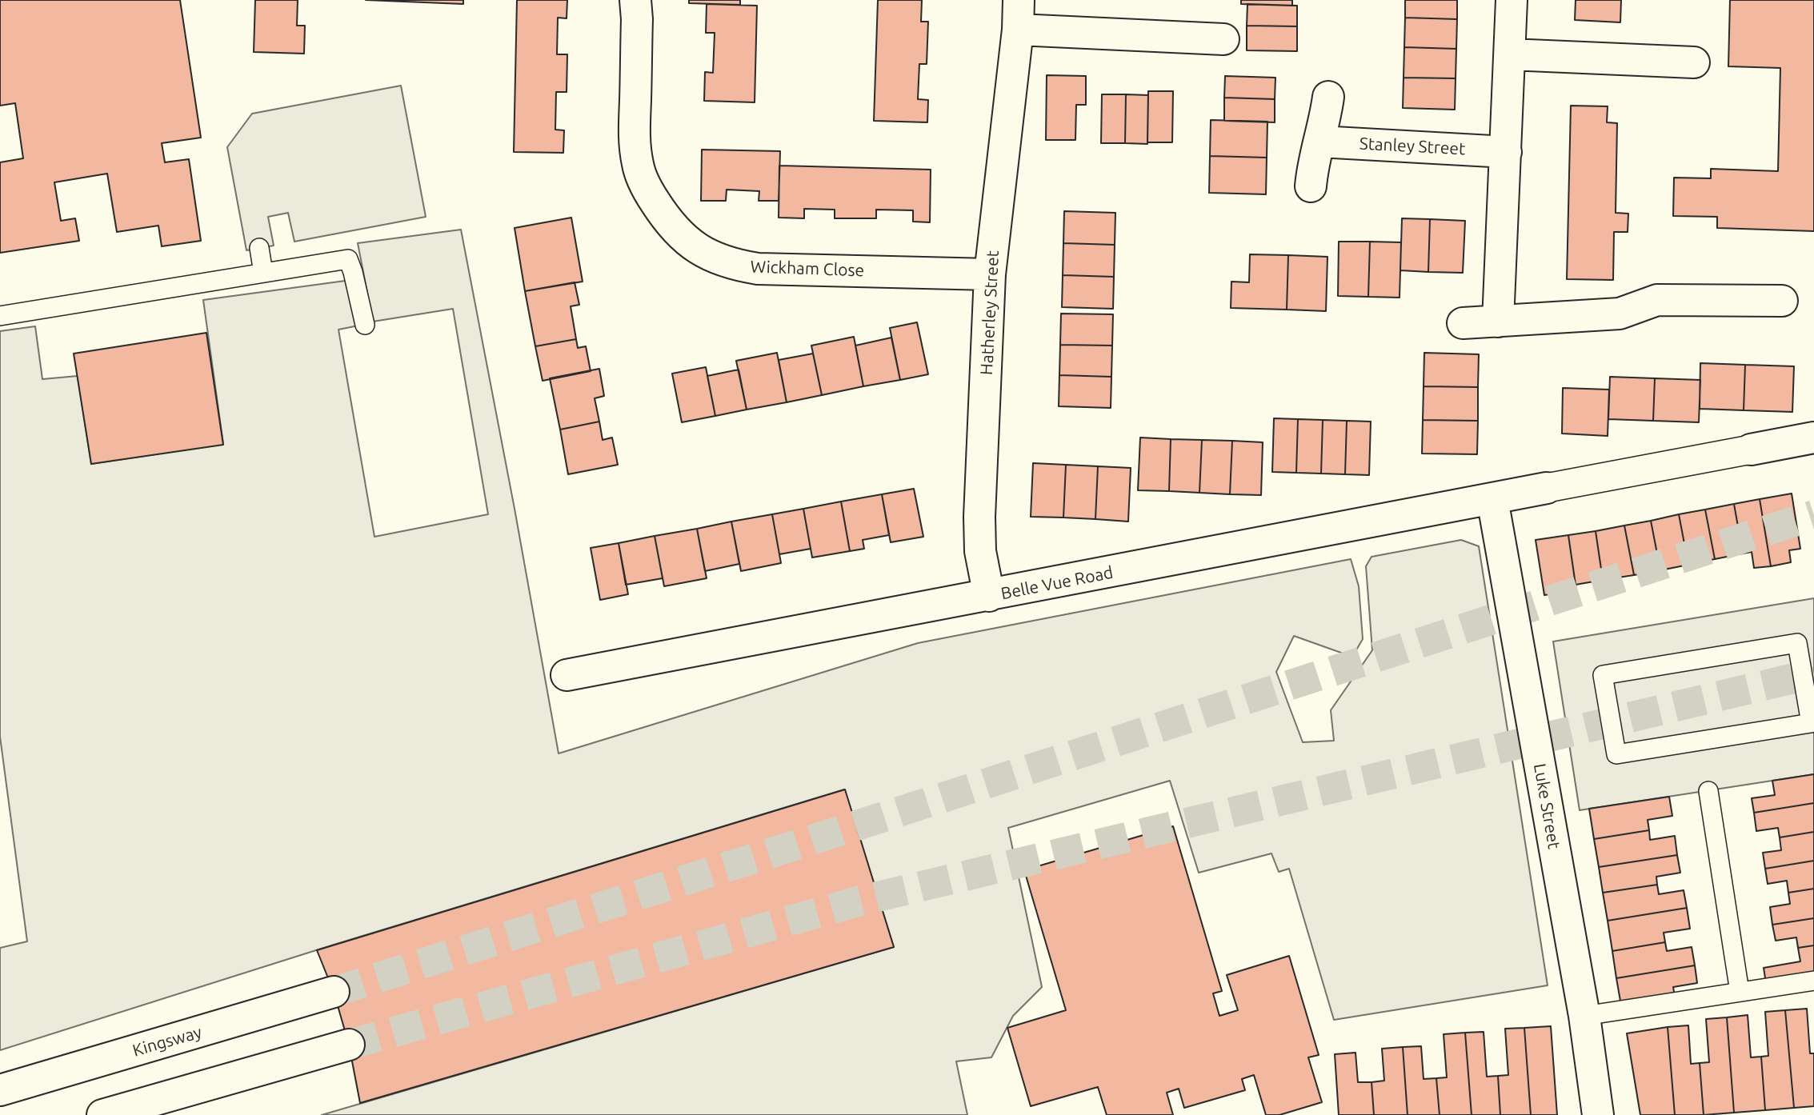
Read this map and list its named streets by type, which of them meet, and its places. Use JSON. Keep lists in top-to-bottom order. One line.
{"streets":{"main road":["Stanley Street","Wickham Close","Hatherley Street","Belle Vue Road","Luke Street","Kingsway"]},"crossings":[["Wickham Close","Hatherley Street"],["Hatherley Street","Belle Vue Road"],["Belle Vue Road","Luke Street"]]}
